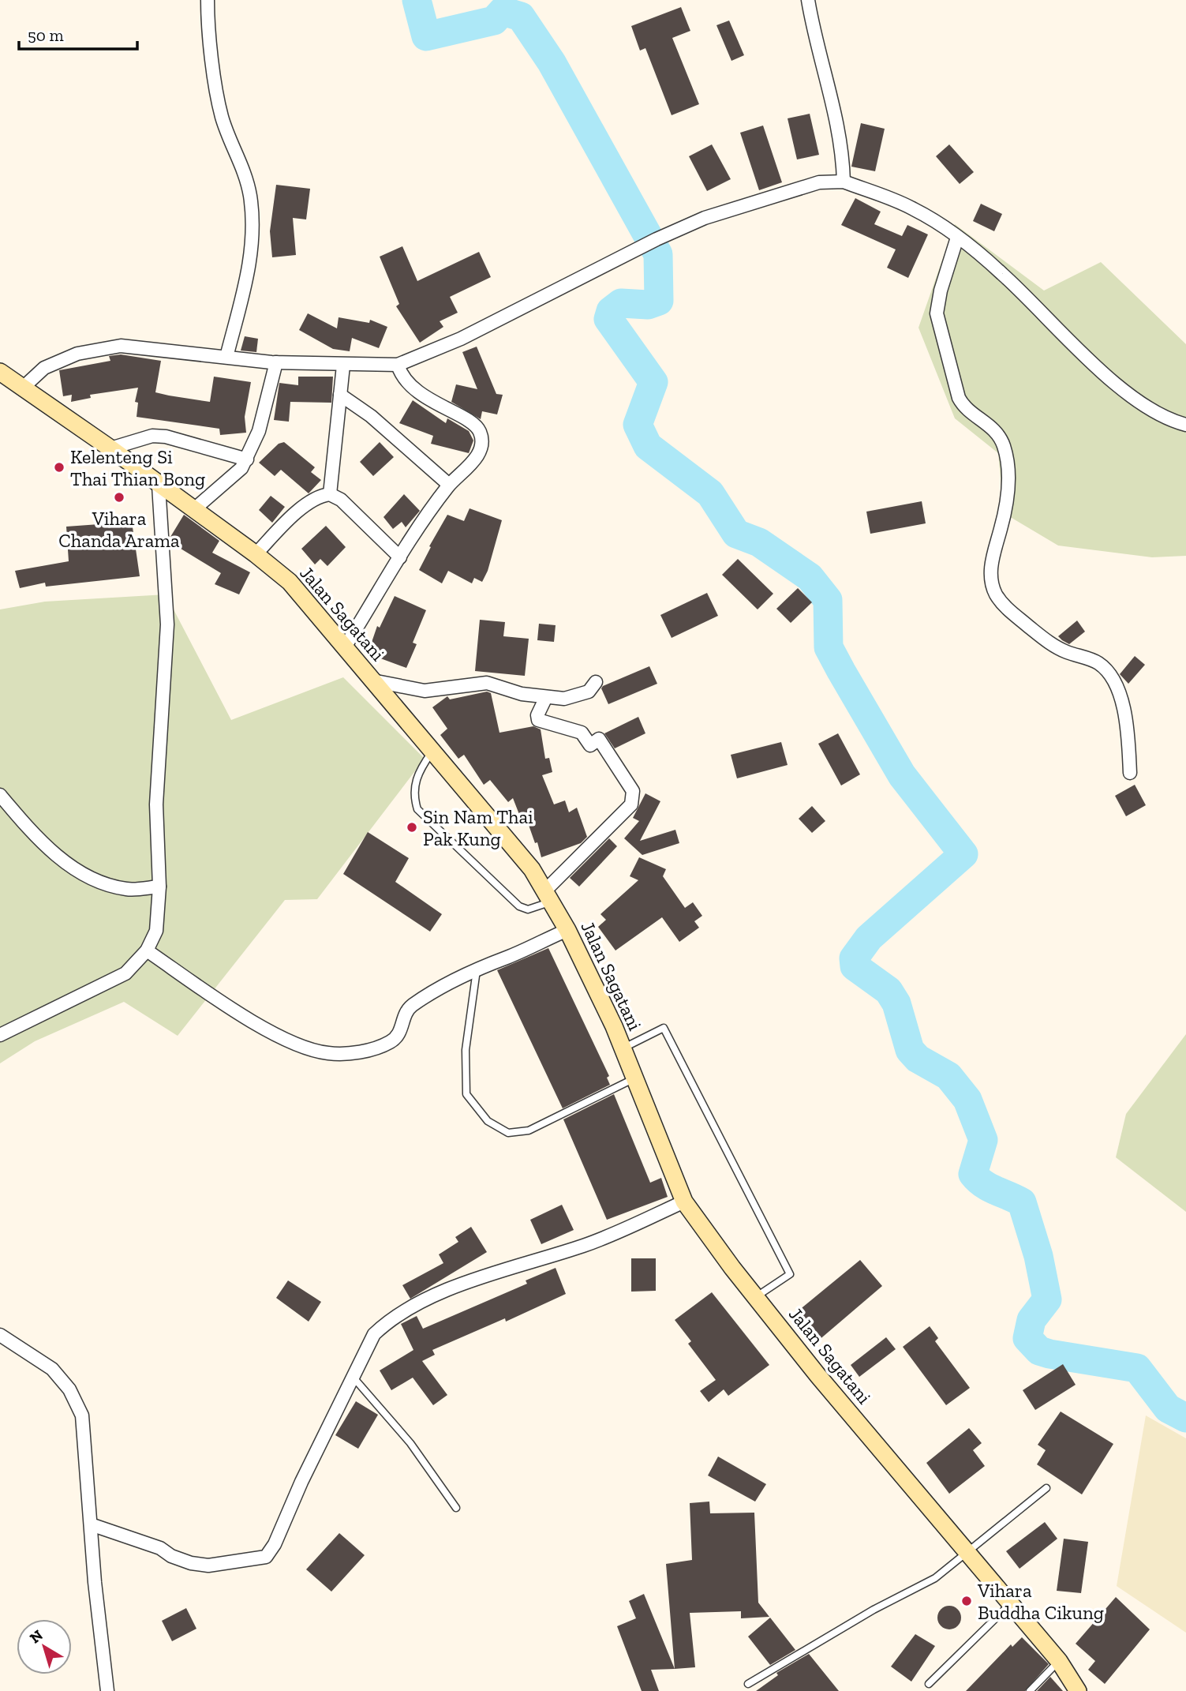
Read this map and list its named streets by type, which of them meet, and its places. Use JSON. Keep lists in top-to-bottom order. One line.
{"streets":{"street":["Jalan Sagatani"]},"places":["Kelenteng Si Thai Thian Bong","Vihara Chanda Arama","Sin Nam Thai Pak Kung","Vihara Buddha Cikung"],"scale_bar":"50 m","north":"top left"}
